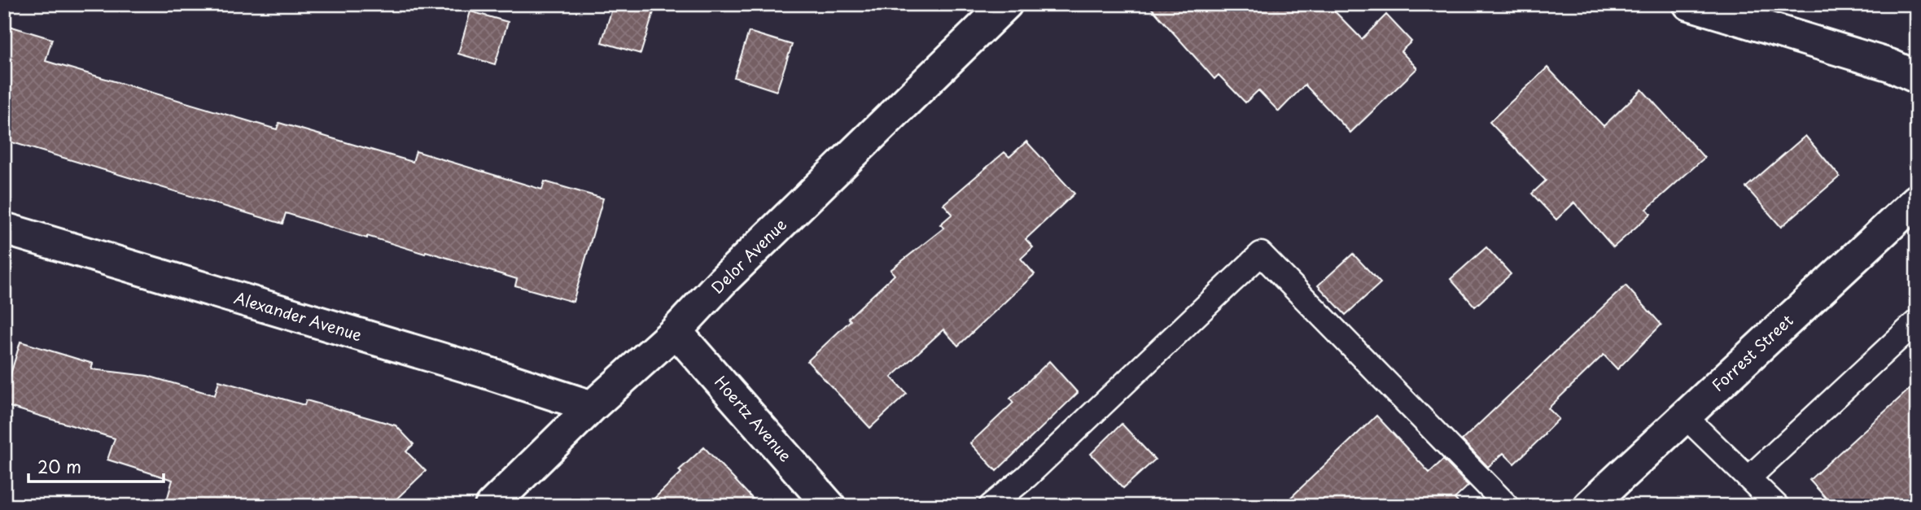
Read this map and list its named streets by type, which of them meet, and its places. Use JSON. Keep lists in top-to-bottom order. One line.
{"streets":{"street":["Delor Avenue","Alexander Avenue","Forrest Street","Hoertz Avenue"]},"crossings":[["Delor Avenue","Alexander Avenue"],["Delor Avenue","Hoertz Avenue"]],"scale_bar":"20 m"}
